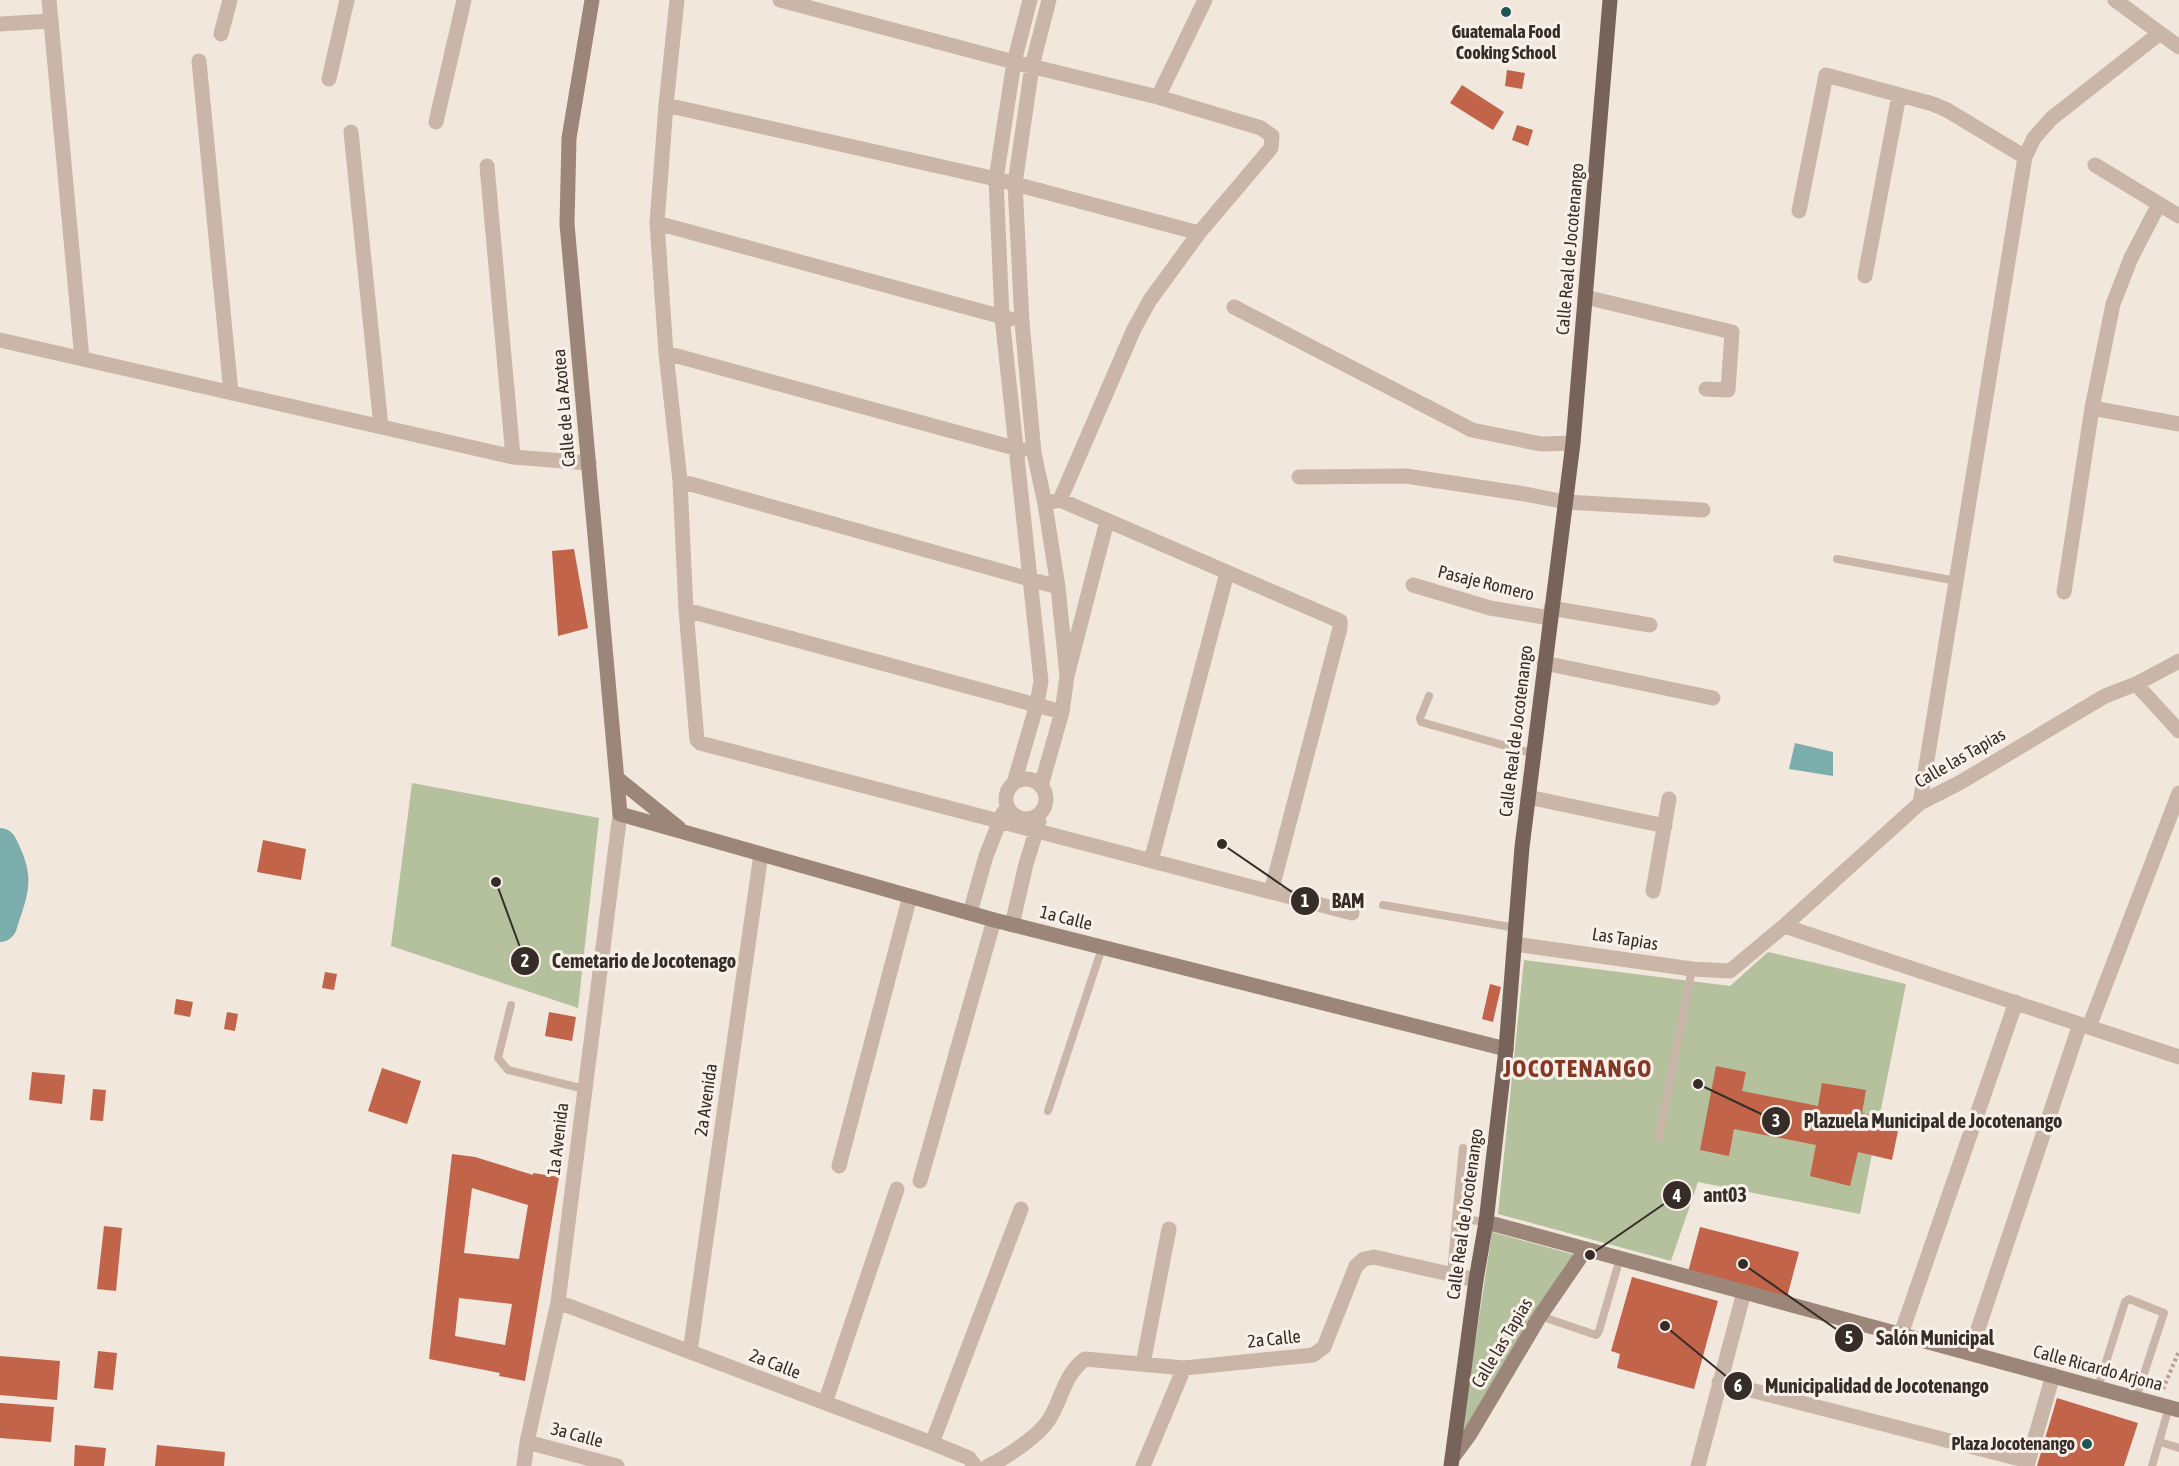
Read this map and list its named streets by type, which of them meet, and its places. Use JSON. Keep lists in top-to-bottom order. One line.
{"streets":{"main road":["Calle Real de Jocotenango"],"street":["Calle de La Azotea","Pasaje Romero","Calle las Tapias","1a Calle","Las Tapias","2a Avenida","1a Avenida","2a Calle","Calle Ricardo Arjona","3a Calle"]},"crossings":[["Calle Real de Jocotenango","Pasaje Romero"],["Calle Real de Jocotenango","Calle las Tapias"],["Calle Real de Jocotenango","1a Calle"],["Calle Real de Jocotenango","Las Tapias"],["Calle Real de Jocotenango","2a Calle"],["Calle Real de Jocotenango","Calle Ricardo Arjona"],["Calle de La Azotea","1a Calle"],["Calle de La Azotea","1a Avenida"],["Calle las Tapias","Las Tapias"],["Calle las Tapias","Calle Ricardo Arjona"],["1a Calle","2a Avenida"],["1a Calle","1a Avenida"],["2a Avenida","2a Calle"],["1a Avenida","2a Calle"],["1a Avenida","3a Calle"]],"districts":["JOCOTENANGO"],"places":["Guatemala Food Cooking School","BAM","Cemetario de Jocotenago","Plazuela Municipal de Jocotenango","ant03","Salón Municipal","Municipalidad de Jocotenango","Plaza Jocotenango"]}
